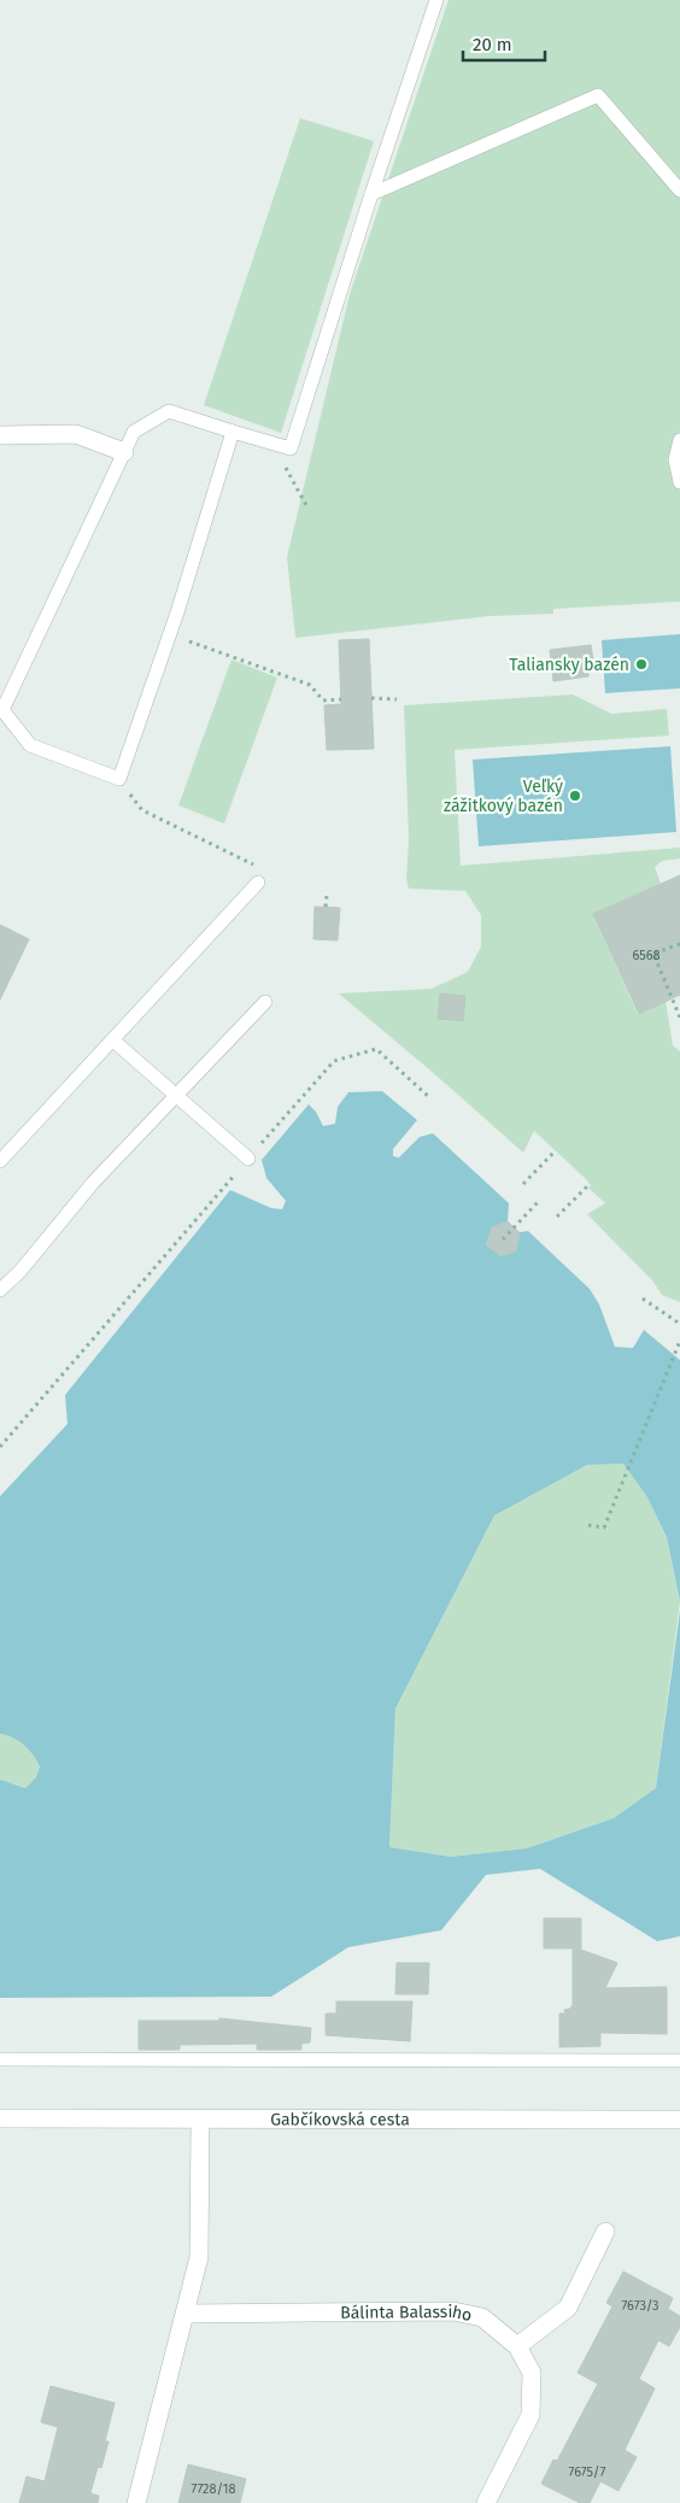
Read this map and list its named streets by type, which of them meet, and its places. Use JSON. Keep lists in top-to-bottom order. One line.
{"streets":{"street":["Gabčíkovská cesta","Bálinta Balassiho"]},"places":["Taliansky bazén","Veľký zážitkový bazén"],"house_numbers":["6568","7673/3","7675/7","7728/18"],"scale_bar":"20 m"}
